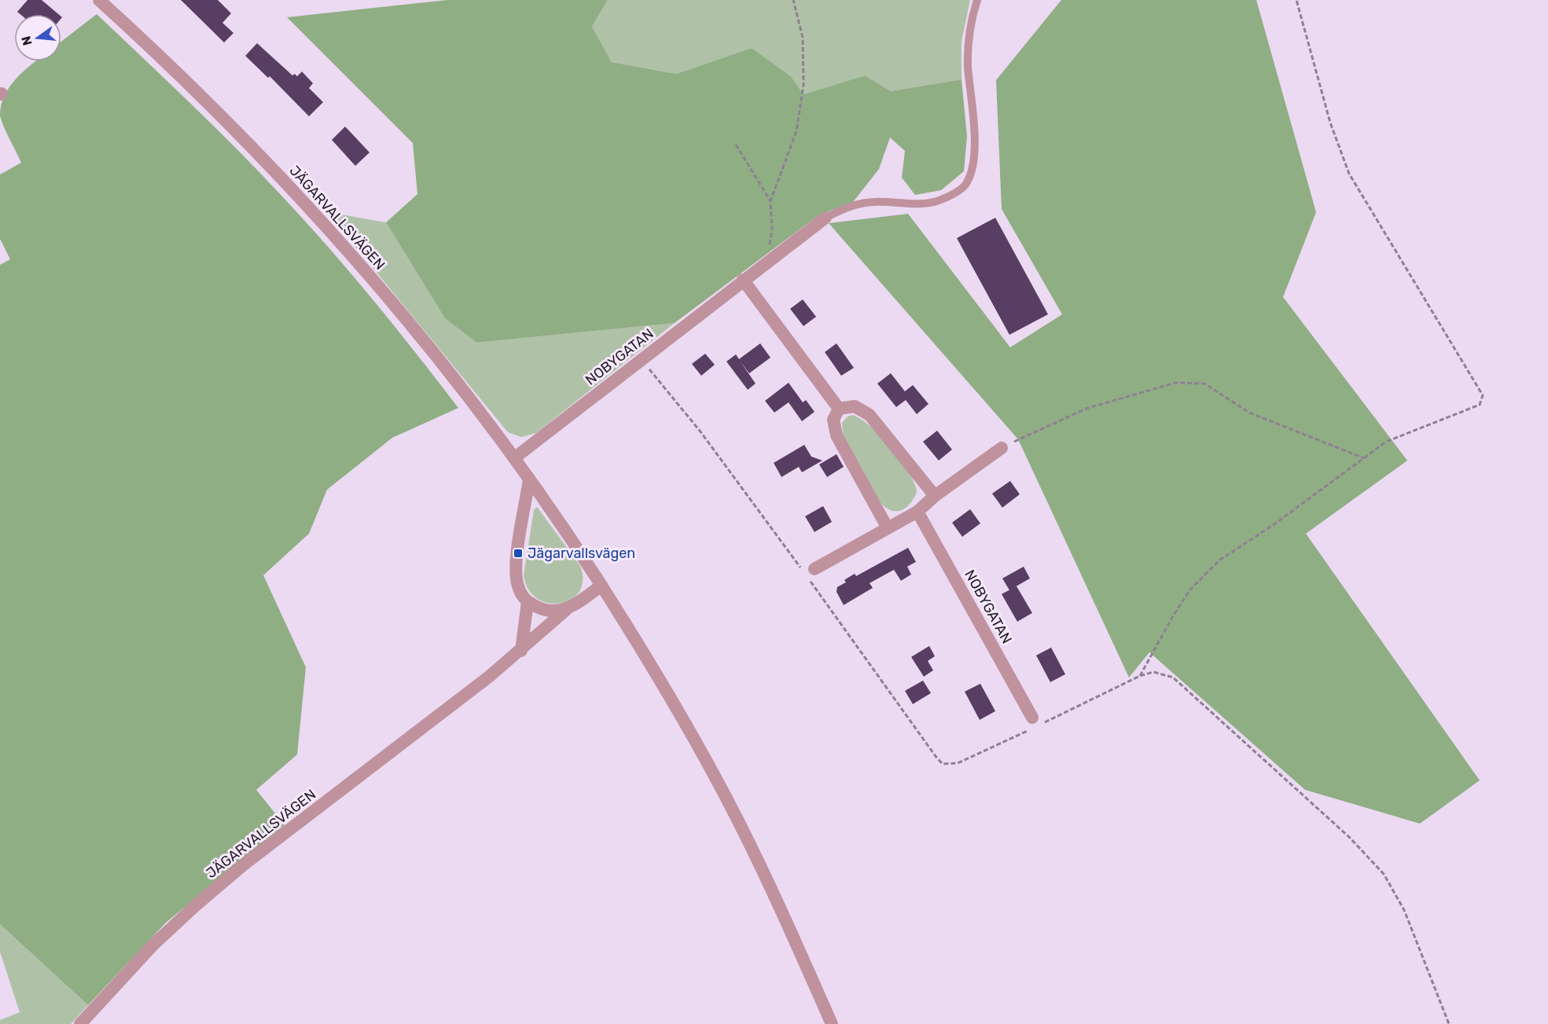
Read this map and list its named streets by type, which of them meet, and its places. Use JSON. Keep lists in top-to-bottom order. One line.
{"streets":{"street":["JÄGARVALLSVÄGEN","NOBYGATAN"]},"crossings":[["JÄGARVALLSVÄGEN","NOBYGATAN"]],"places":{"transit":["Jägarvallsvägen"]},"north":"left"}
